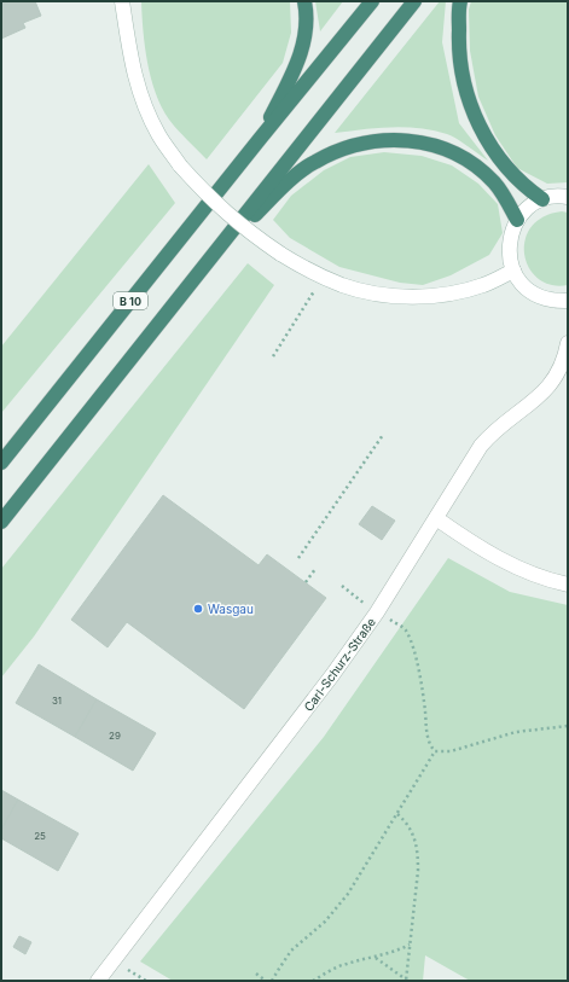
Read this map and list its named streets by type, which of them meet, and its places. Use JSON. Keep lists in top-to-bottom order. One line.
{"streets":{"highway":["B 10"],"street":["Carl-Schurz-Straße"]},"places":["Wasgau"],"house_numbers":["31","29","25"]}
